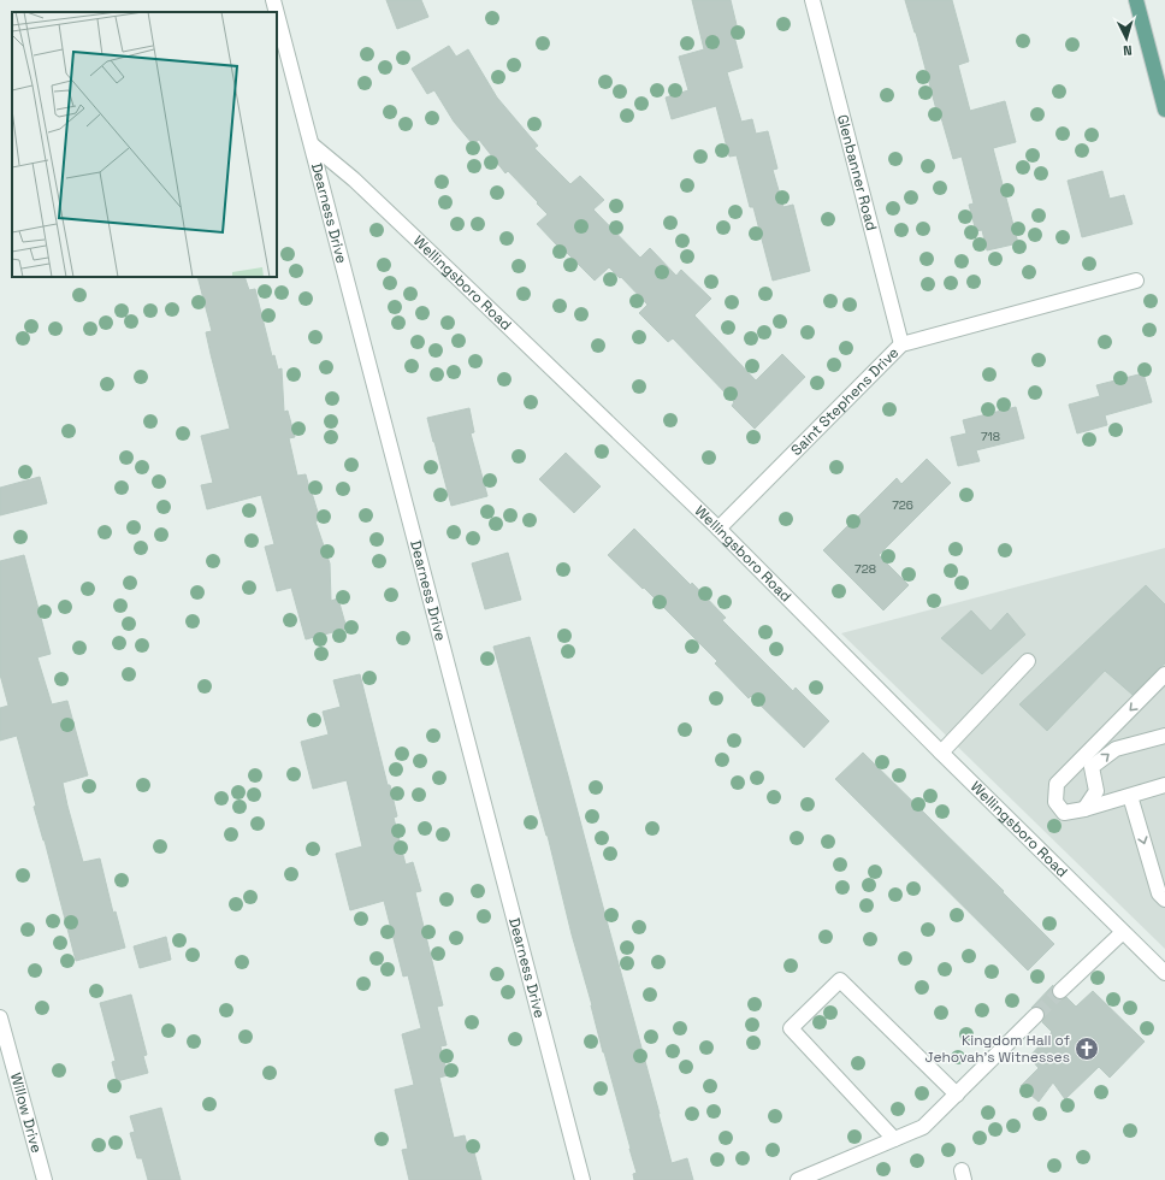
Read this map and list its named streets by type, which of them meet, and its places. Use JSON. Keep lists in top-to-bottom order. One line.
{"streets":{"street":["Glenbanner Road","Dearness Drive","Wellingsboro Road","Saint Stephens Drive","Willow Drive"]},"crossings":[["Glenbanner Road","Saint Stephens Drive"],["Dearness Drive","Wellingsboro Road"],["Wellingsboro Road","Saint Stephens Drive"]],"places":{"church":["Kingdom Hall of Jehovah's Witnesses"]},"house_numbers":["718","726","728"],"north":"bottom"}
